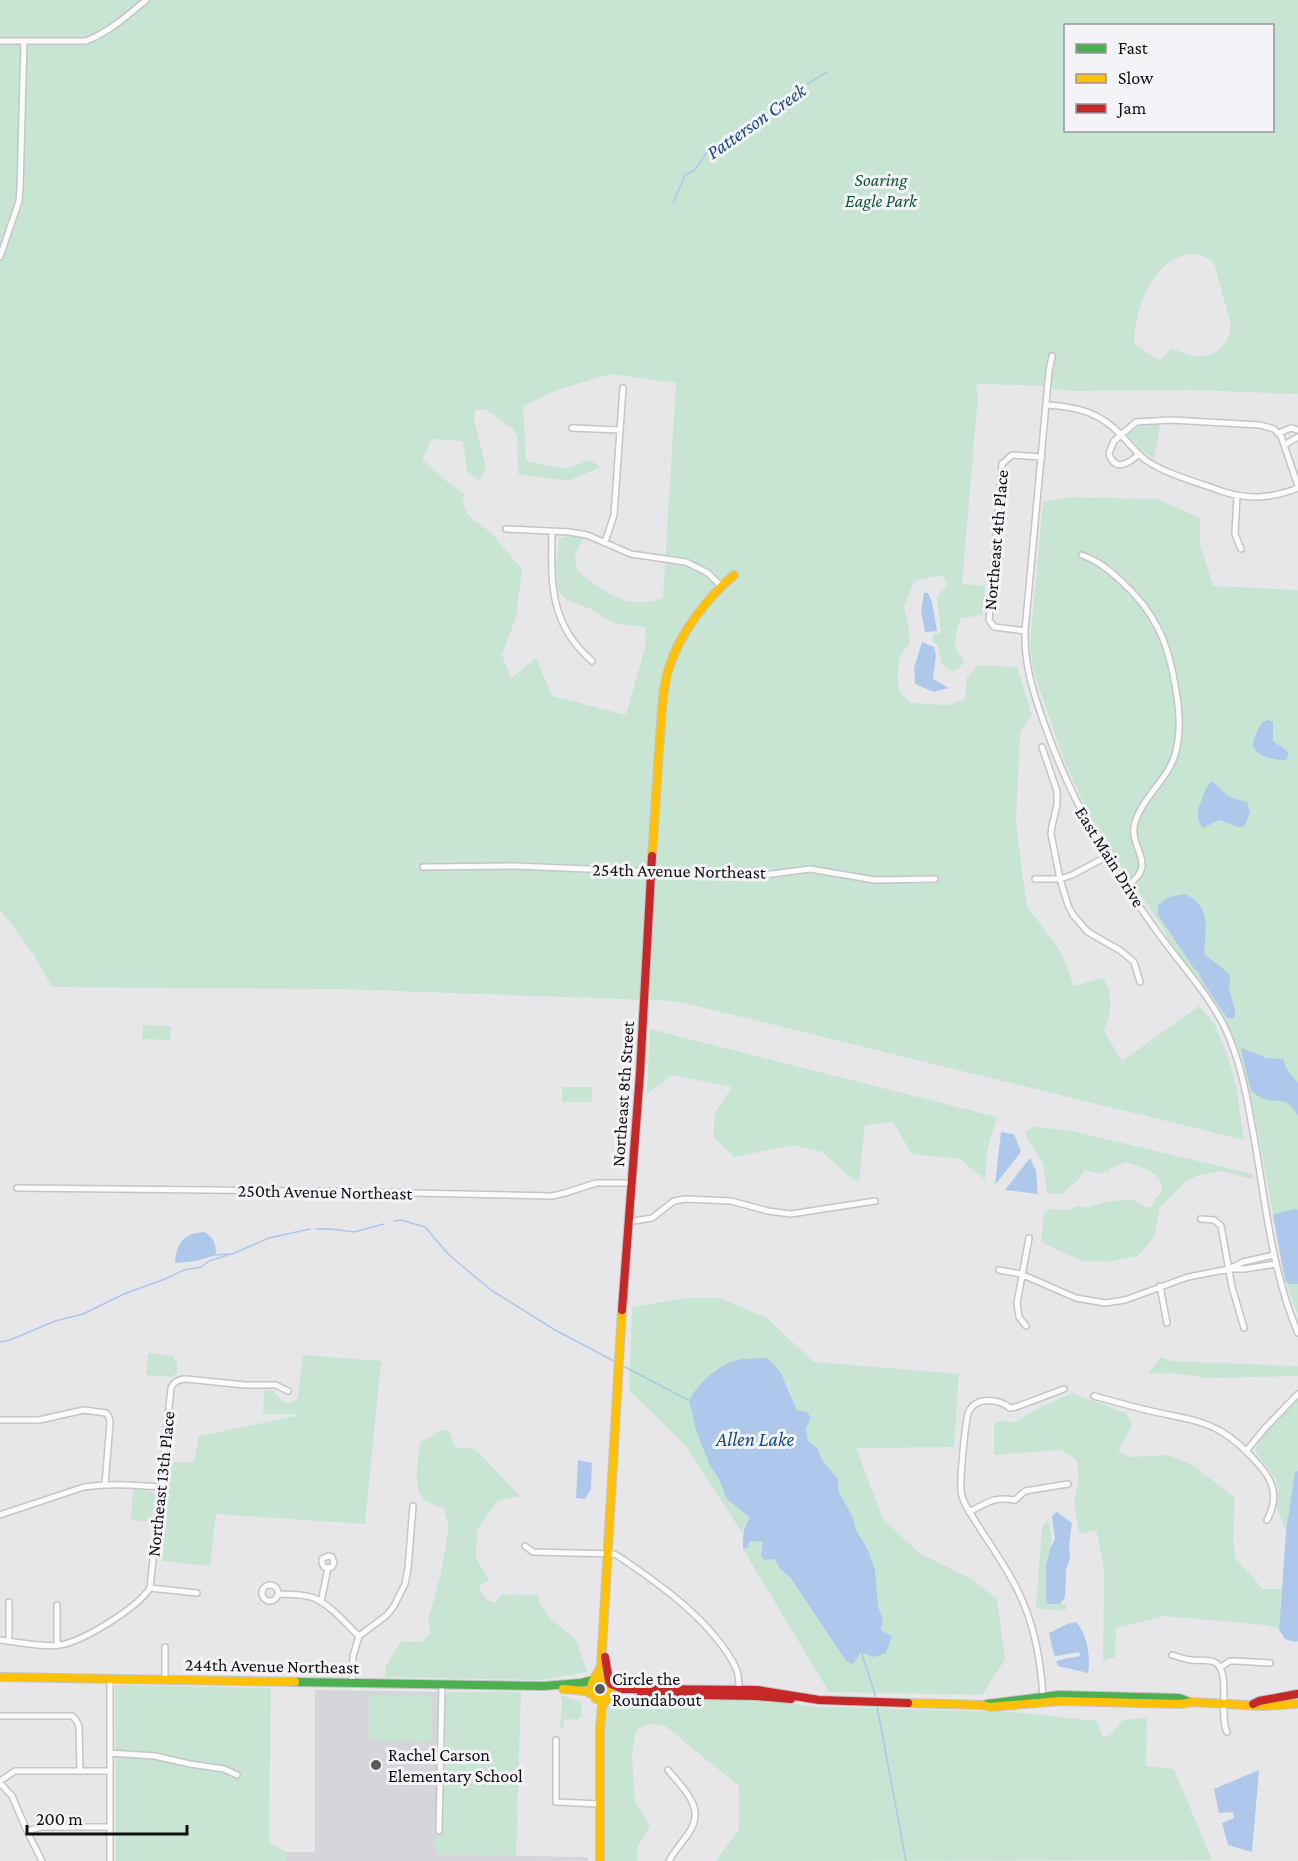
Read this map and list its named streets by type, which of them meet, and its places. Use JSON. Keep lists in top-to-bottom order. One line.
{"streets":{"street":["Northeast 4th Place","East Main Drive","254th Avenue Northeast","Northeast 8th Street","250th Avenue Northeast","Northeast 13th Place","244th Avenue Northeast"]},"crossings":[["Northeast 4th Place","East Main Drive"],["254th Avenue Northeast","Northeast 8th Street"],["Northeast 8th Street","250th Avenue Northeast"],["Northeast 8th Street","244th Avenue Northeast"]],"water":["Patterson Creek","Allen Lake"],"parks":["Soaring Eagle Park"],"places":["Circle the Roundabout","Rachel Carson Elementary School"],"legend":["Fast","Slow","Jam"],"scale_bar":"200 m"}
